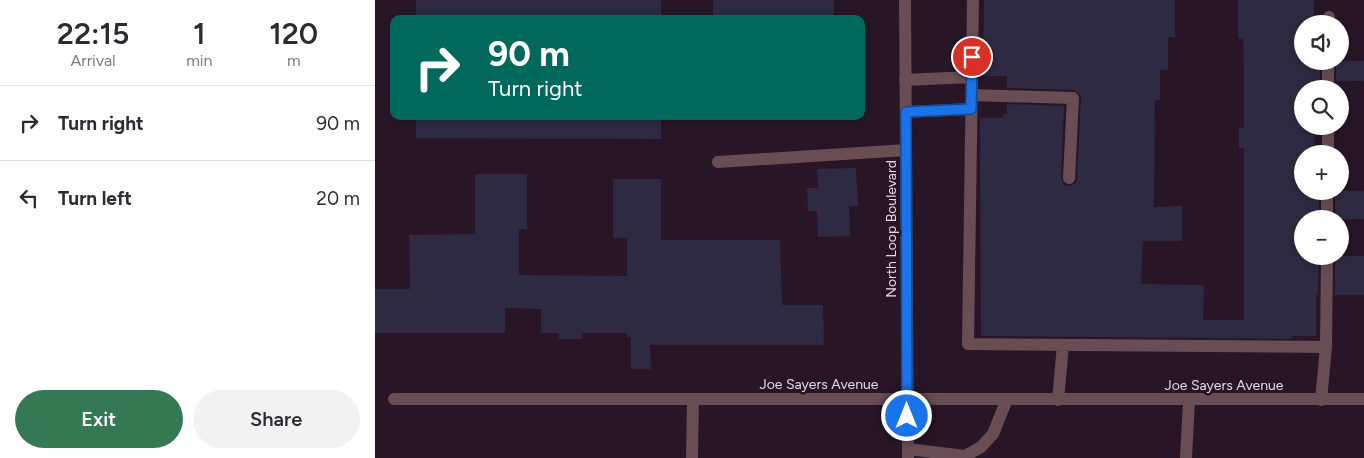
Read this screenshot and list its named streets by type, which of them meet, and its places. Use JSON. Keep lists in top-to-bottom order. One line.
{"streets":{"street":["North Loop Boulevard","Joe Sayers Avenue"]},"crossings":[["North Loop Boulevard","Joe Sayers Avenue"]],"page":{"eta":["22:15","Arrival","1","min","120","m"],"map_buttons":["+","−"],"turn":["90 m","Turn right"],"list":[{"name":"Turn right","value":"90 m"},{"name":"Turn left","value":"20 m"}],"buttons":["Exit","Share"]}}
